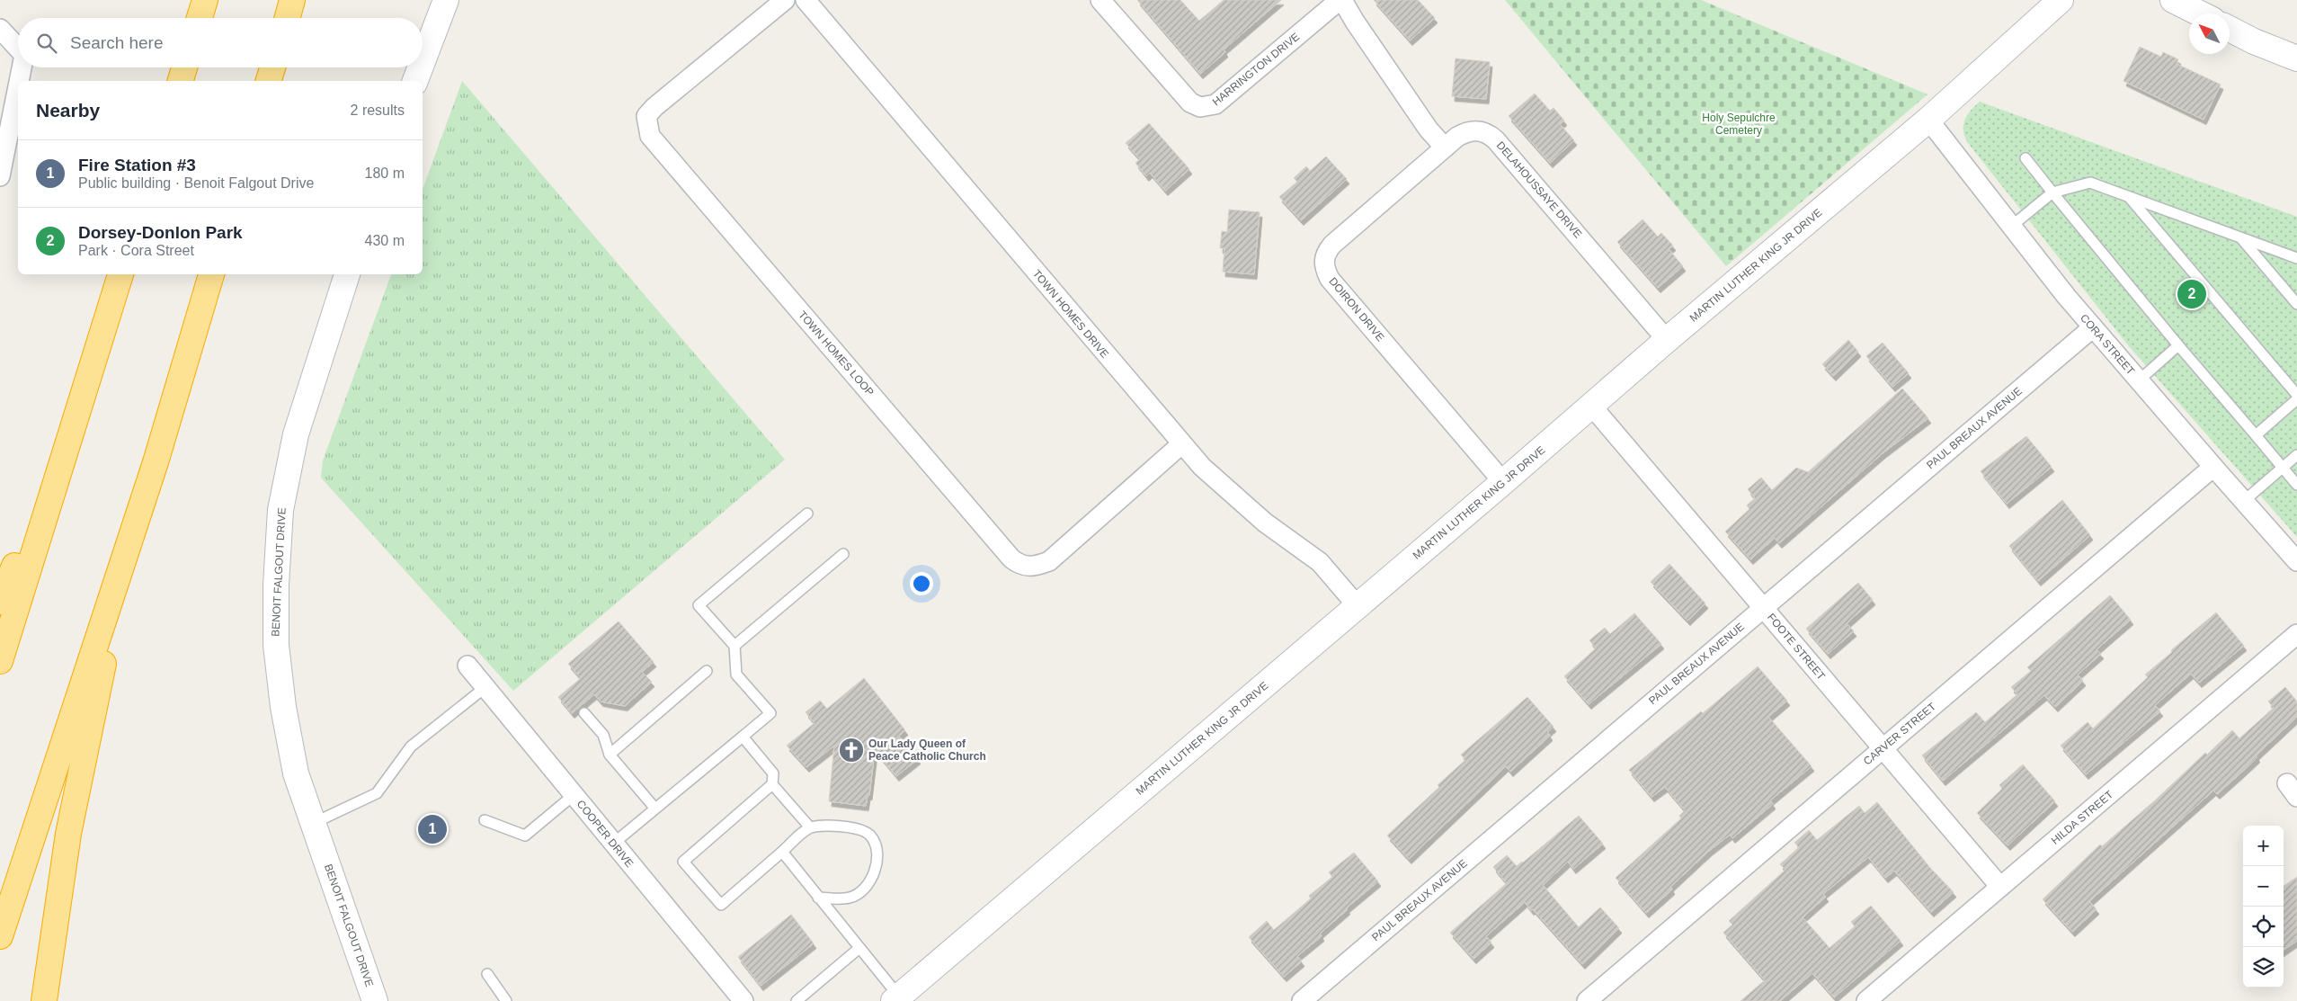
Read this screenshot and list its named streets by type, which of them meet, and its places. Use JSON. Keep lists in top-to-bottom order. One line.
{"streets":{"street":["HARRINGTON DRIVE","DELAHOUSSAYE DRIVE","MARTIN LUTHER KING JR DRIVE","DOIRON DRIVE","TOWN HOMES DRIVE","CORA STREET","TOWN HOMES LOOP","PAUL BREAUX AVENUE","BENOIT FALGOUT DRIVE","FOOTE STREET","CARVER STREET","HILDA STREET","COOPER DRIVE"]},"crossings":[["DELAHOUSSAYE DRIVE","MARTIN LUTHER KING JR DRIVE"],["DELAHOUSSAYE DRIVE","DOIRON DRIVE"],["MARTIN LUTHER KING JR DRIVE","DOIRON DRIVE"],["MARTIN LUTHER KING JR DRIVE","TOWN HOMES DRIVE"],["MARTIN LUTHER KING JR DRIVE","CORA STREET"],["MARTIN LUTHER KING JR DRIVE","FOOTE STREET"],["TOWN HOMES DRIVE","TOWN HOMES LOOP"],["CORA STREET","PAUL BREAUX AVENUE"],["CORA STREET","CARVER STREET"],["PAUL BREAUX AVENUE","FOOTE STREET"],["FOOTE STREET","CARVER STREET"],["FOOTE STREET","HILDA STREET"]],"parks":["Holy Sepulchre Cemetery"],"places":{"church":["Our Lady Queen of Peace Catholic Church"]},"north":"top left","page":{"search":"Search here","heading":["Nearby","2 results"],"list":[{"mark":"1","name":"Fire Station #3","note":"Public building · Benoit Falgout Drive","value":"180 m"},{"mark":"2","name":"Dorsey-Donlon Park","note":"Park · Cora Street","value":"430 m"}],"pins":["2","1"],"map_buttons":["+","−"]}}
